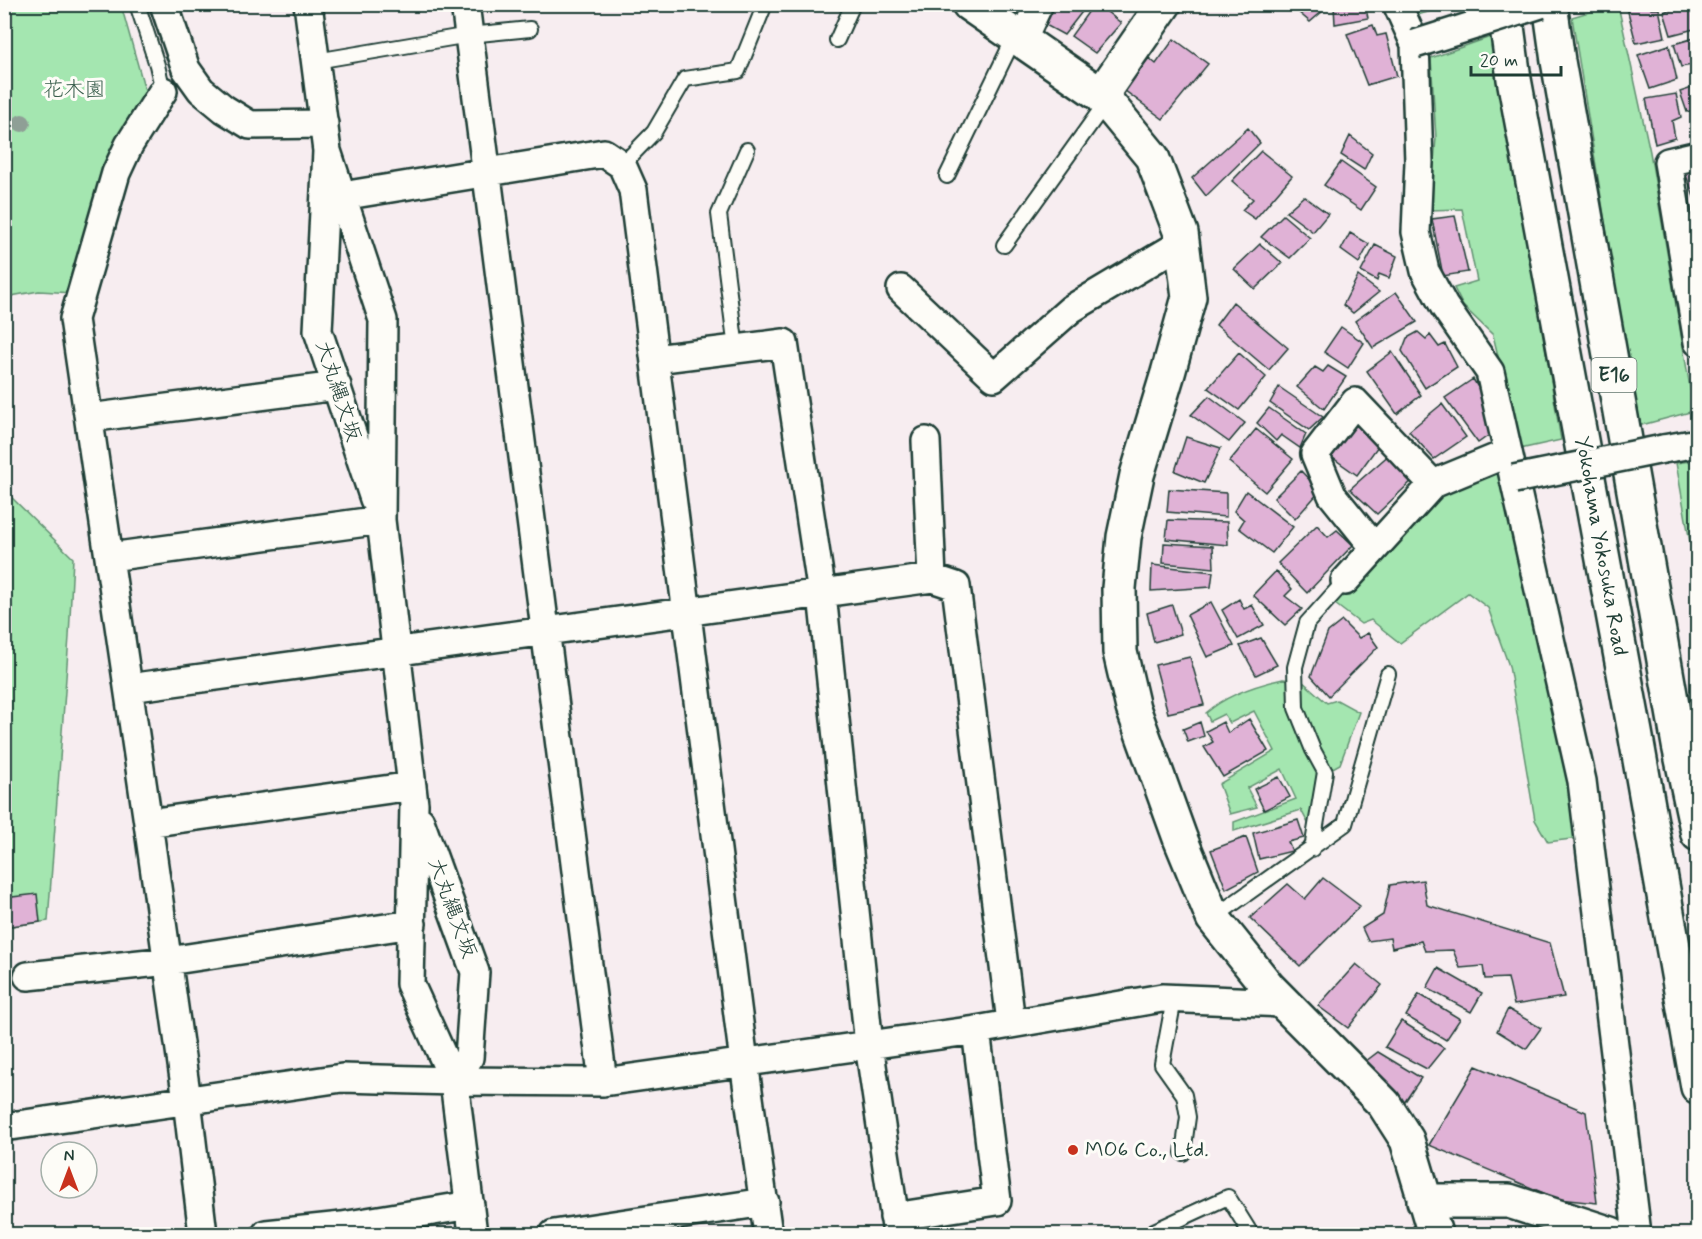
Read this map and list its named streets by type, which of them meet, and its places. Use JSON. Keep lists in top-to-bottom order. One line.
{"streets":{"main road":["E16","Yokohama Yokosuka Road"],"street":["大丸縄文坂"]},"parks":["花木園"],"places":["MO6 Co., Ltd."],"scale_bar":"20 m","north":"top"}
